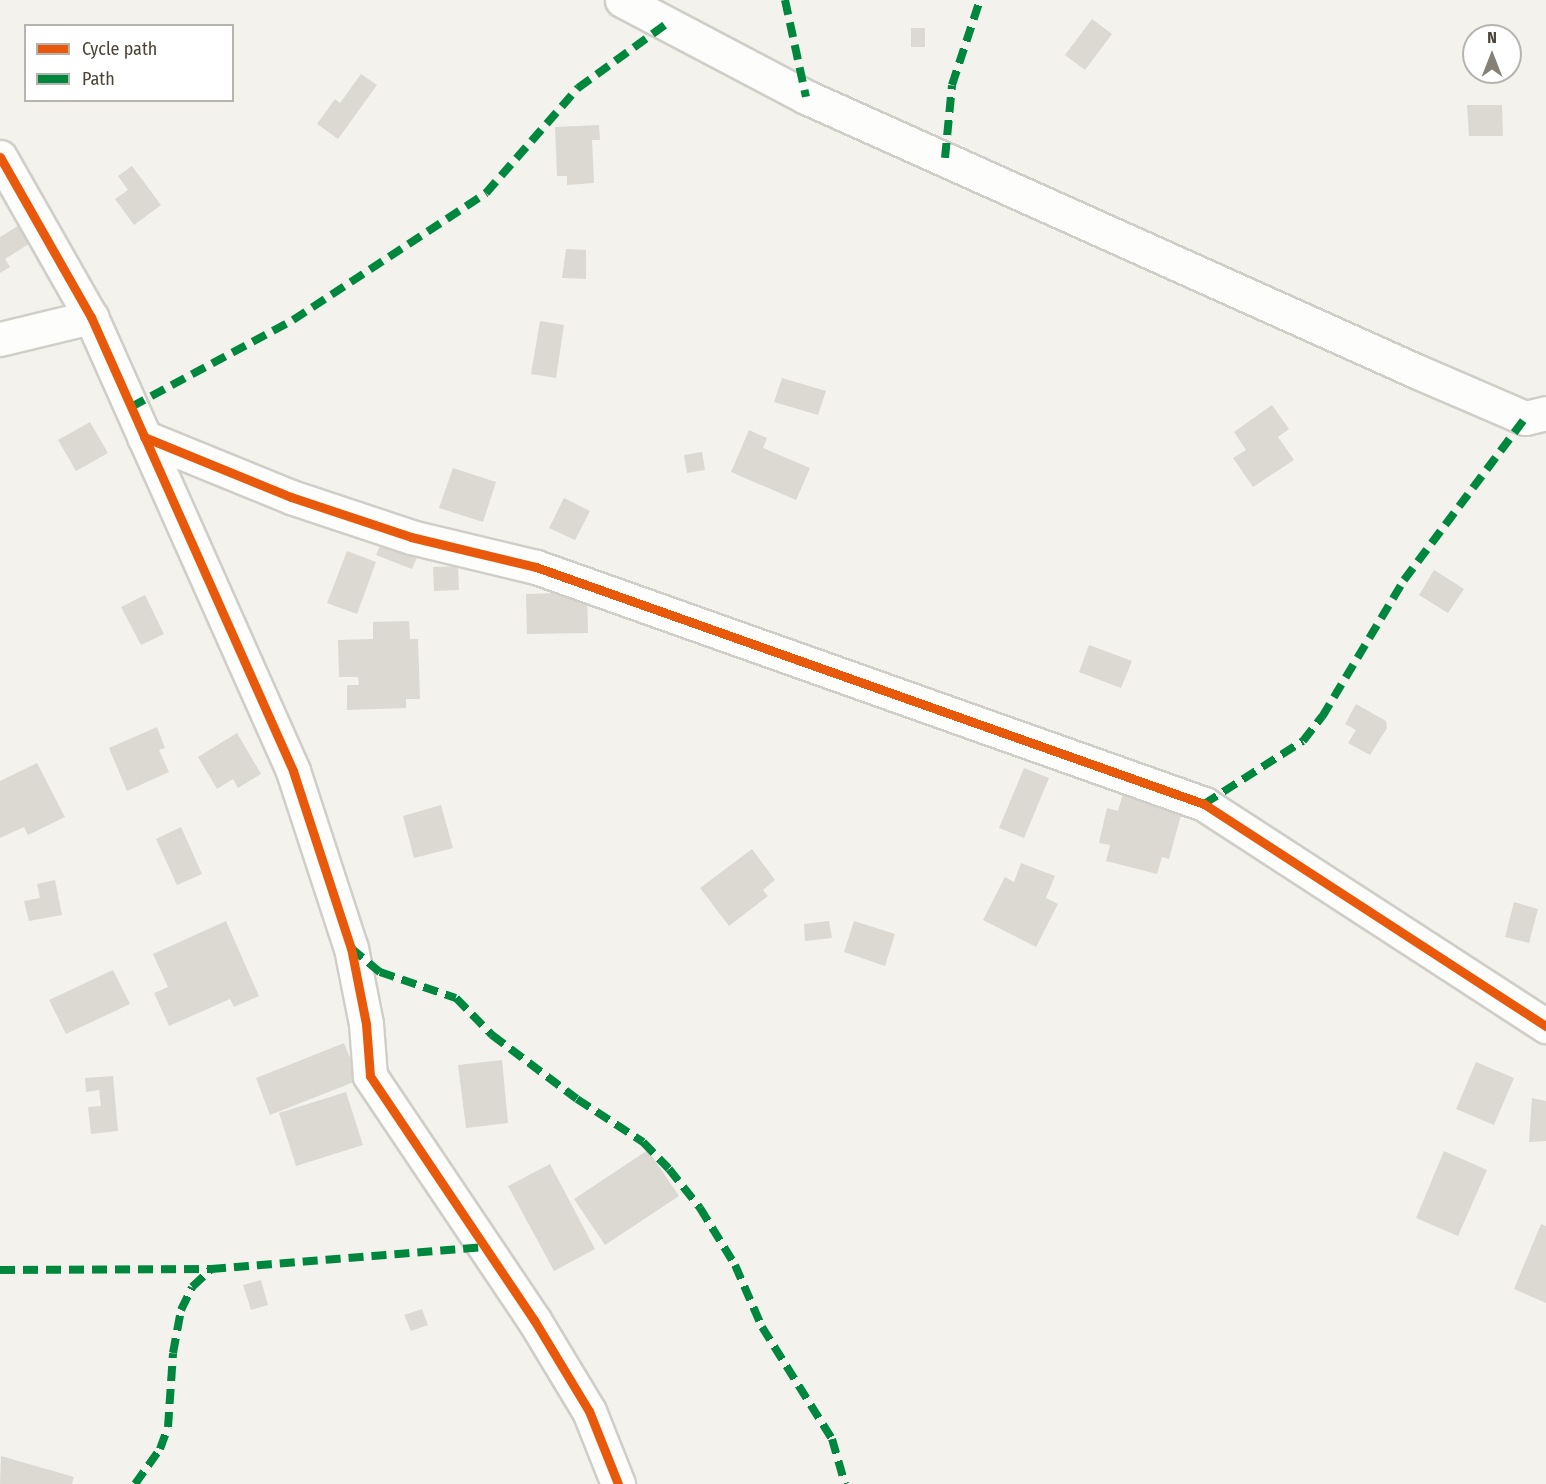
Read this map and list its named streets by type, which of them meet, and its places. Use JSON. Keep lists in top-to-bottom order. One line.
{"legend":["Cycle path","Path"],"north":"top"}
